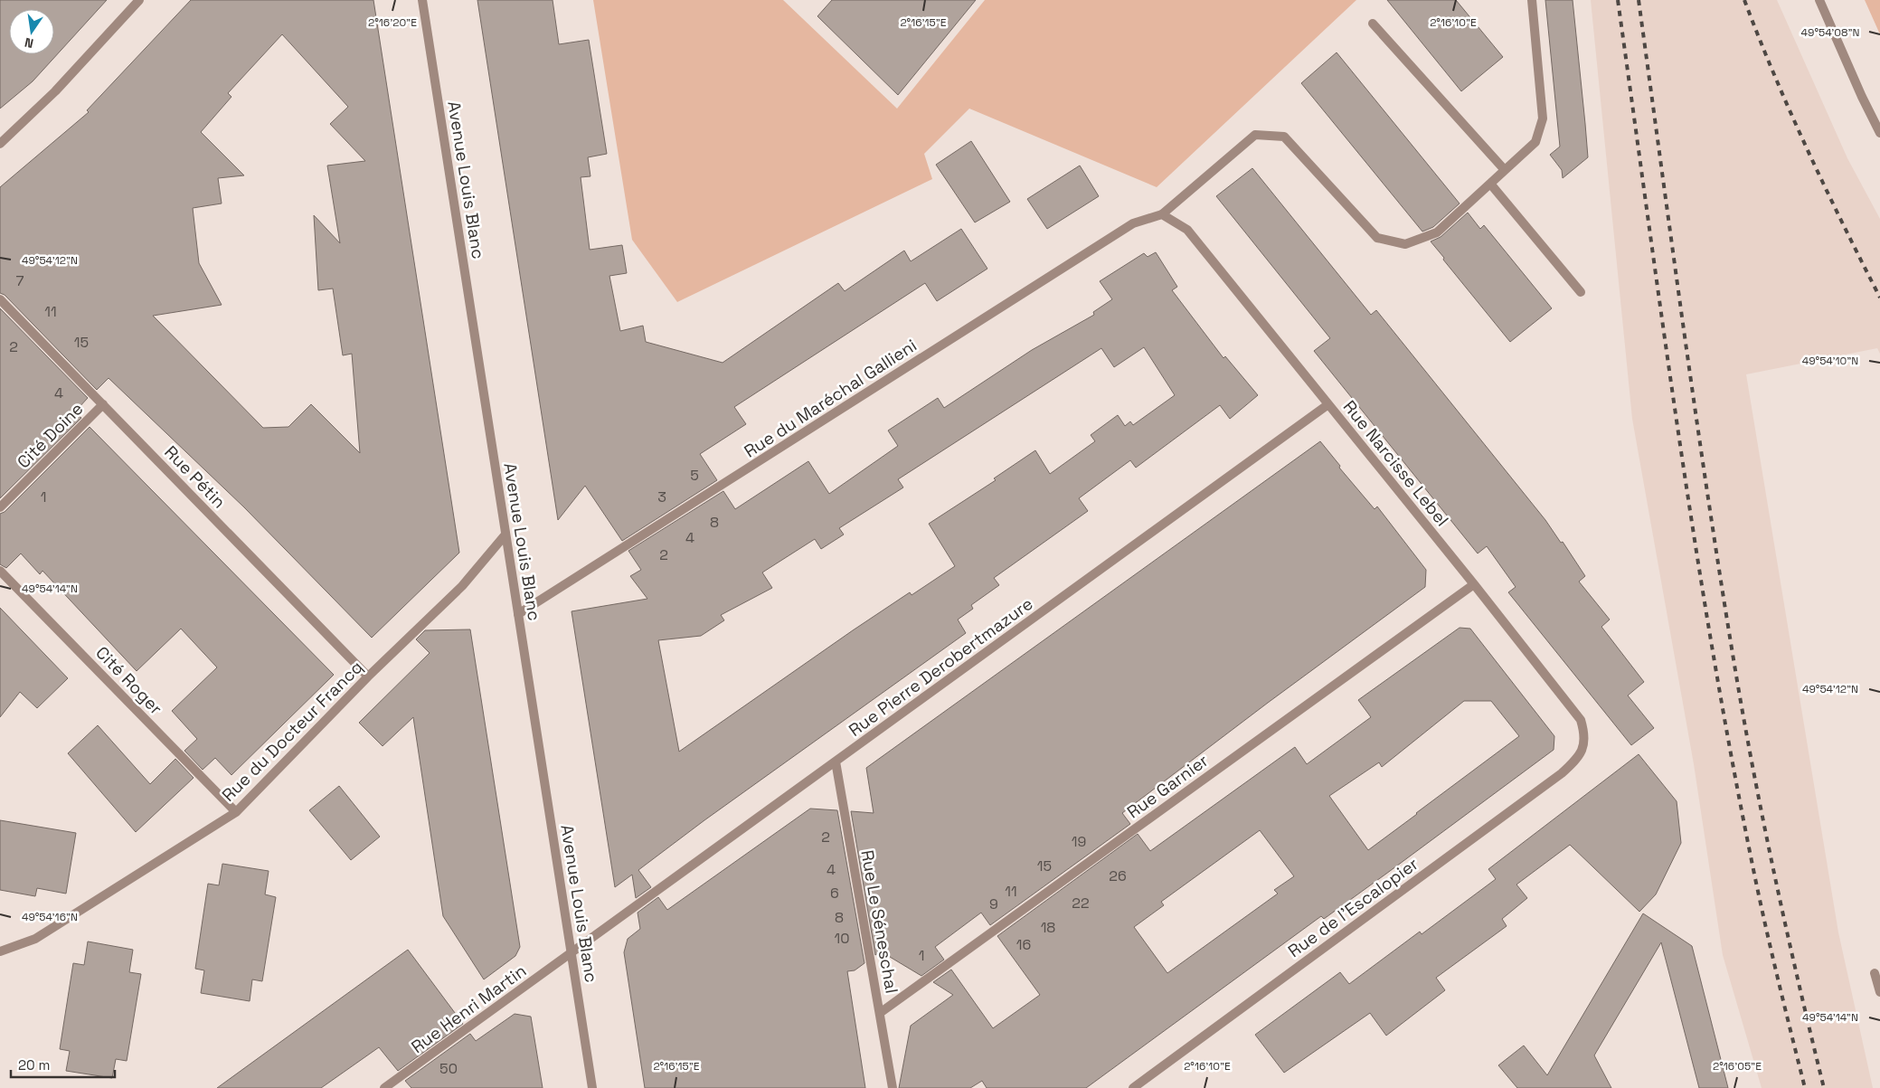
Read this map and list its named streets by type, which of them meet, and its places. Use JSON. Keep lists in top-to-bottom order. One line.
{"streets":{"street":["Avenue Louis Blanc","Rue du Maréchal Gallieni","Cité Doine","Rue Narcisse Lebel","Rue Pétin","Rue Pierre Derobertmazure","Cité Roger","Rue du Docteur Francq","Rue Garnier","Rue de l'Escalopier","Rue Le Séneschal","Rue Henri Martin"]},"crossings":[["Avenue Louis Blanc","Rue du Maréchal Gallieni"],["Avenue Louis Blanc","Rue Pierre Derobertmazure"],["Avenue Louis Blanc","Rue du Docteur Francq"],["Avenue Louis Blanc","Rue Henri Martin"],["Rue du Maréchal Gallieni","Rue Narcisse Lebel"],["Cité Doine","Rue Pétin"],["Rue Narcisse Lebel","Rue Pierre Derobertmazure"],["Rue Narcisse Lebel","Rue Garnier"],["Rue Narcisse Lebel","Rue de l'Escalopier"],["Rue Pétin","Rue du Docteur Francq"],["Rue Pierre Derobertmazure","Rue Le Séneschal"],["Rue Pierre Derobertmazure","Rue Henri Martin"],["Cité Roger","Rue du Docteur Francq"],["Rue Garnier","Rue Le Séneschal"]],"house_numbers":["7","11","15","2","4","5","1","3","8","4","2","2","19","15","4","26","11","6","22","9","8","18","10","16","1","50"],"scale_bar":"20 m","north":"bottom","coordinates":["2°16'20\"E","2°16'15\"E","2°16'10\"E","49°54'08\"N","49°54'12\"N","49°54'10\"N","49°54'14\"N","49°54'16\"N","2°16'05\"E"]}
